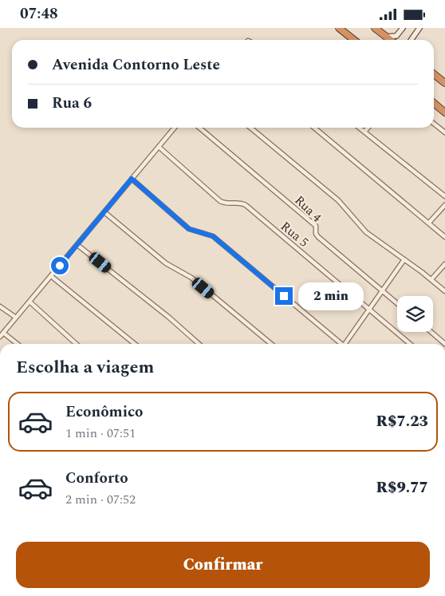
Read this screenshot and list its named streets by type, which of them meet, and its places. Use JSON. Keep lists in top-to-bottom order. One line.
{"streets":{"street":["Rua 4","Rua 5"]},"page":{"status":"07:48","banner":["Avenida Contorno Leste","Rua 6"],"bubble":"2 min","heading":"Escolha a viagem","list":[{"name":"Econômico","note":"1 min · 07:51","value":"R$7.23"},{"name":"Conforto","note":"2 min · 07:52","value":"R$9.77"}],"buttons":"Confirmar"}}
